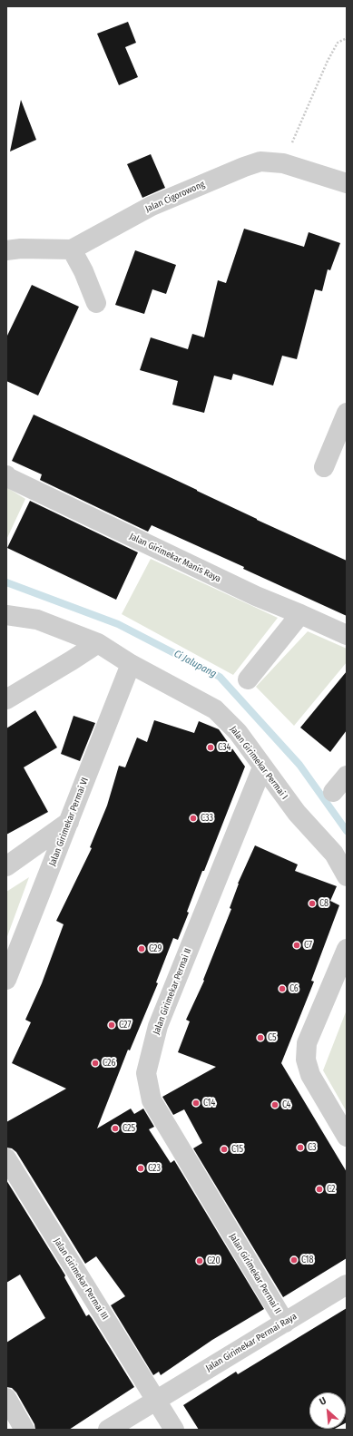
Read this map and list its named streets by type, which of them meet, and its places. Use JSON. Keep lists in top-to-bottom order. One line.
{"streets":{"street":["Jalan Cigorowong","Jalan Girimekar Manis Raya","Jalan Girimekar Permai I","Jalan Girimekar Permai VI","Jalan Girimekar Permai II","Jalan Girimekar Permai III","Jalan Girimekar Permai Raya"]},"crossings":[["Jalan Girimekar Permai I","Jalan Girimekar Permai VI"],["Jalan Girimekar Permai I","Jalan Girimekar Permai II"],["Jalan Girimekar Permai II","Jalan Girimekar Permai Raya"],["Jalan Girimekar Permai III","Jalan Girimekar Permai Raya"]],"water":["Ci Jalupang"],"places":["C34","C33","C8","C7","C29","C6","C27","C5","C26","C14","C4","C25","C3","C15","C23","C2","C18","C20"],"north":"top left"}
